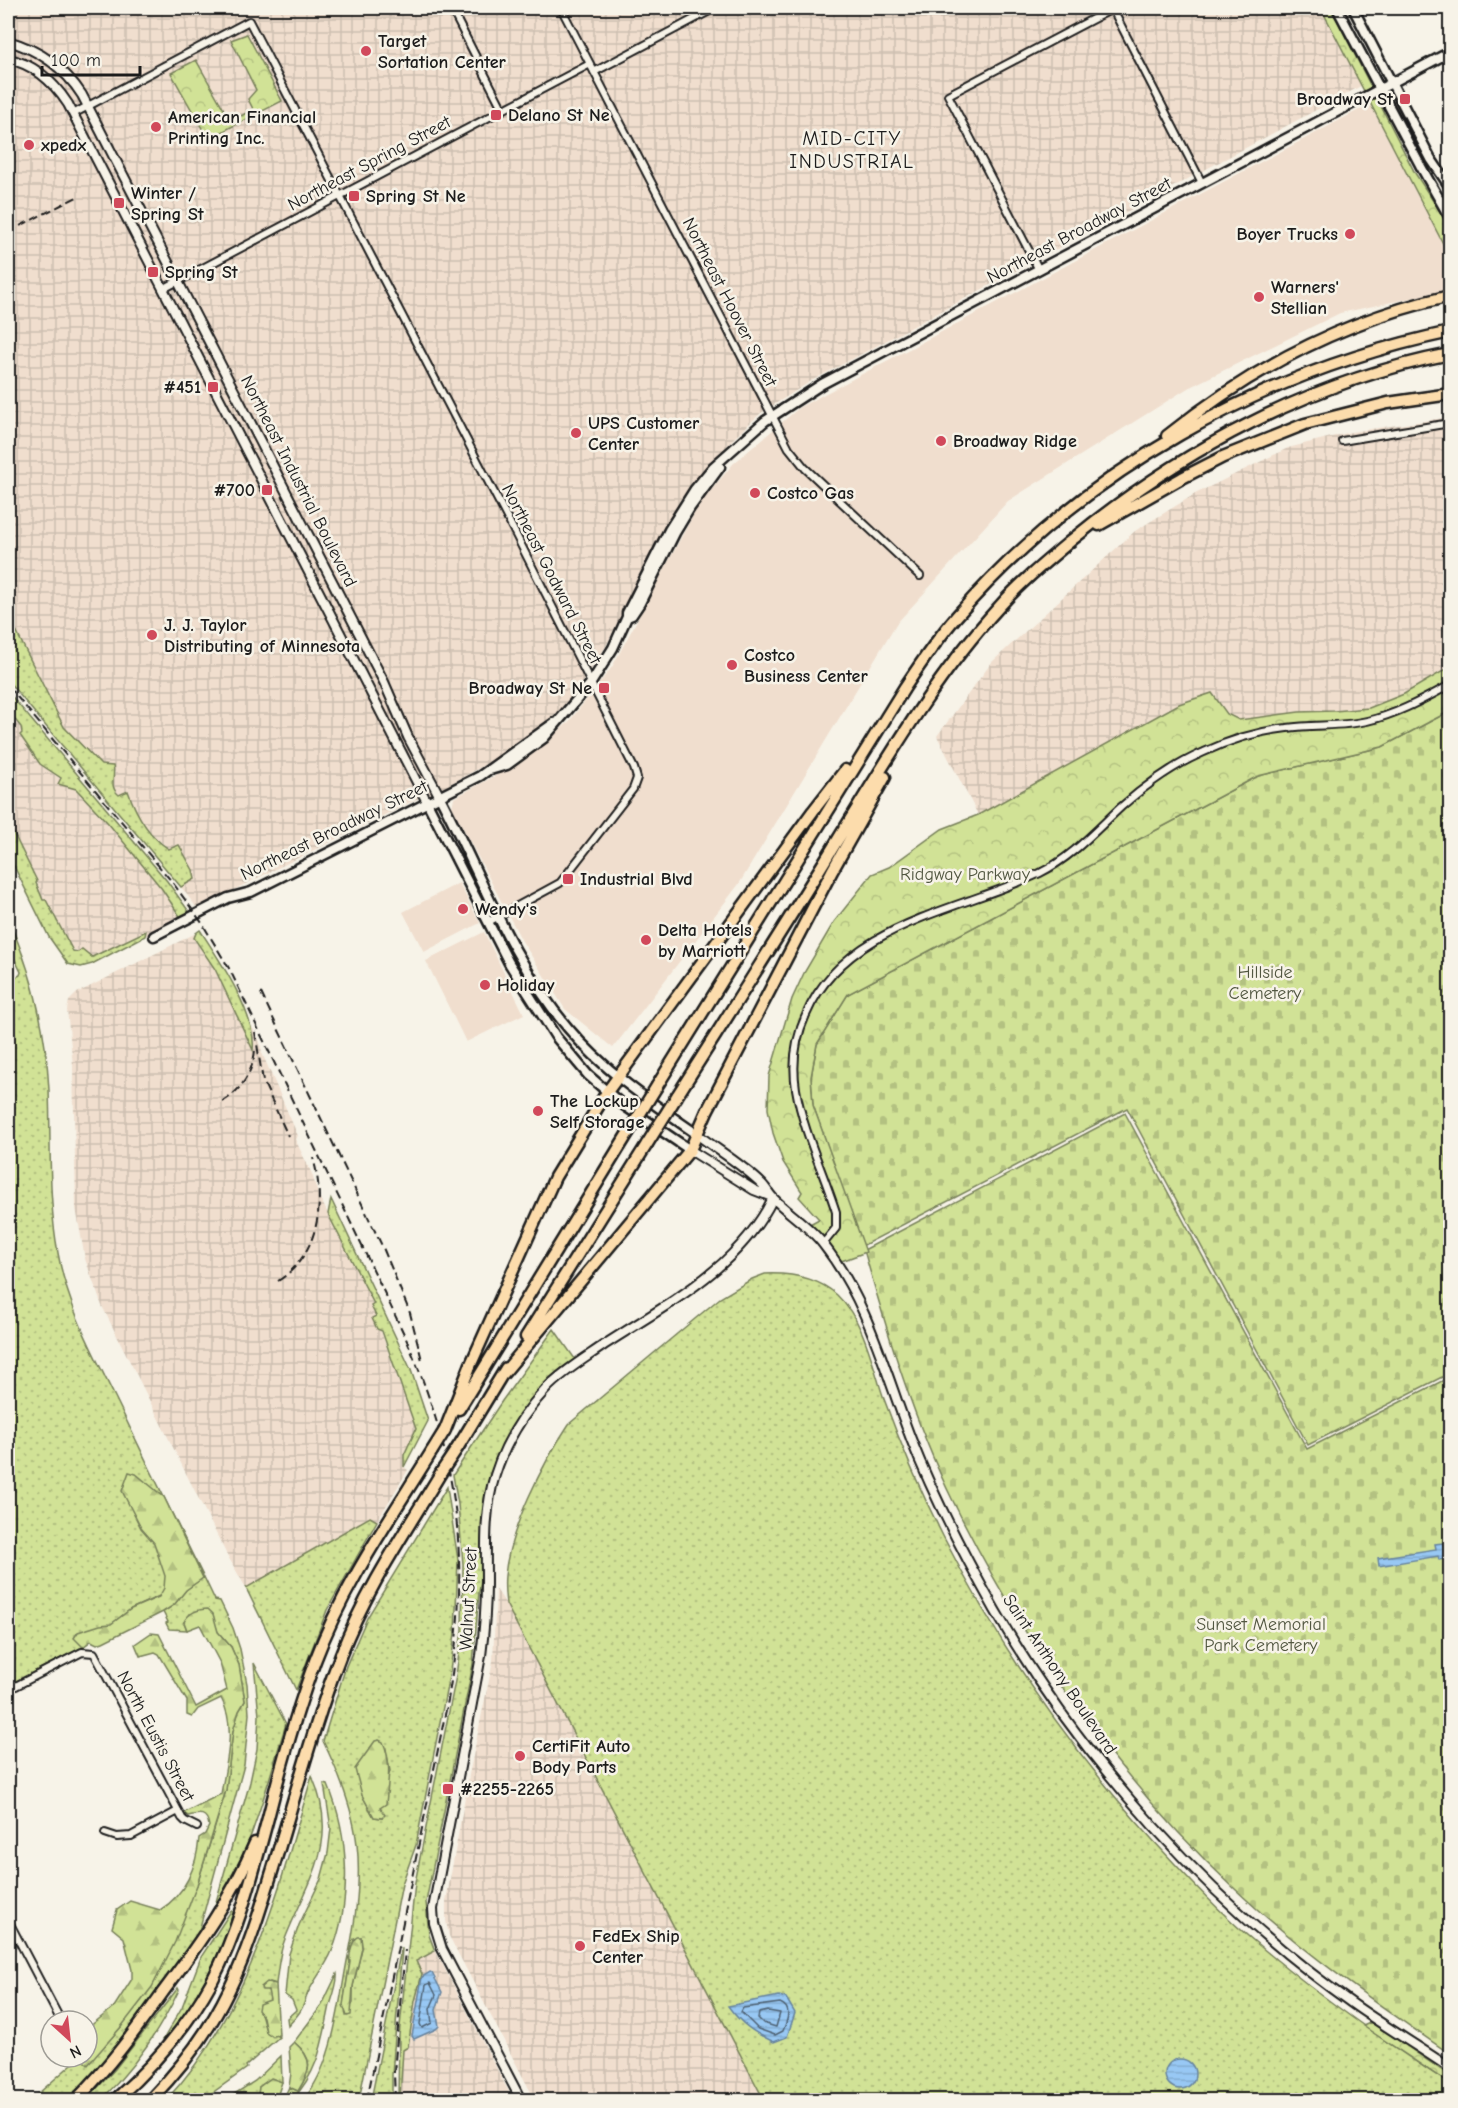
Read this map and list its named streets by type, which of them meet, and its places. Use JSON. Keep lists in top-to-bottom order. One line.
{"streets":{"main road":["Northeast Broadway Street","Northeast Industrial Boulevard","Saint Anthony Boulevard"],"street":["Northeast Spring Street","Northeast Hoover Street","Northeast Godward Street","Walnut Street","North Eustis Street"]},"crossings":[["Northeast Spring Street","Northeast Hoover Street"],["Northeast Spring Street","Northeast Industrial Boulevard"],["Northeast Spring Street","Northeast Godward Street"],["Northeast Broadway Street","Northeast Hoover Street"],["Northeast Broadway Street","Northeast Industrial Boulevard"],["Northeast Broadway Street","Northeast Godward Street"],["Northeast Industrial Boulevard","Northeast Godward Street"],["Northeast Industrial Boulevard","Saint Anthony Boulevard"],["Walnut Street","Saint Anthony Boulevard"]],"districts":["MID-CITY INDUSTRIAL"],"parks":["Ridgway Parkway","Hillside Cemetery","Sunset Memorial Park Cemetery"],"places":{"other":["Target Sortation Center","American Financial Printing Inc.","xpedx","Boyer Trucks","Warners' Stellian","UPS Customer Center","Broadway Ridge","Costco Gas","J. J. Taylor Distributing of Minnesota","Costco Business Center","Wendy's","Delta Hotels by Marriott","Holiday","The Lockup Self Storage","CertiFit Auto Body Parts","FedEx Ship Center"],"transit":["Broadway St","Delano St Ne","Spring St Ne","Winter / Spring St","Spring St","#451","#700","Broadway St Ne","Industrial Blvd","#2255-2265"]},"scale_bar":"100 m","north":"bottom right"}
